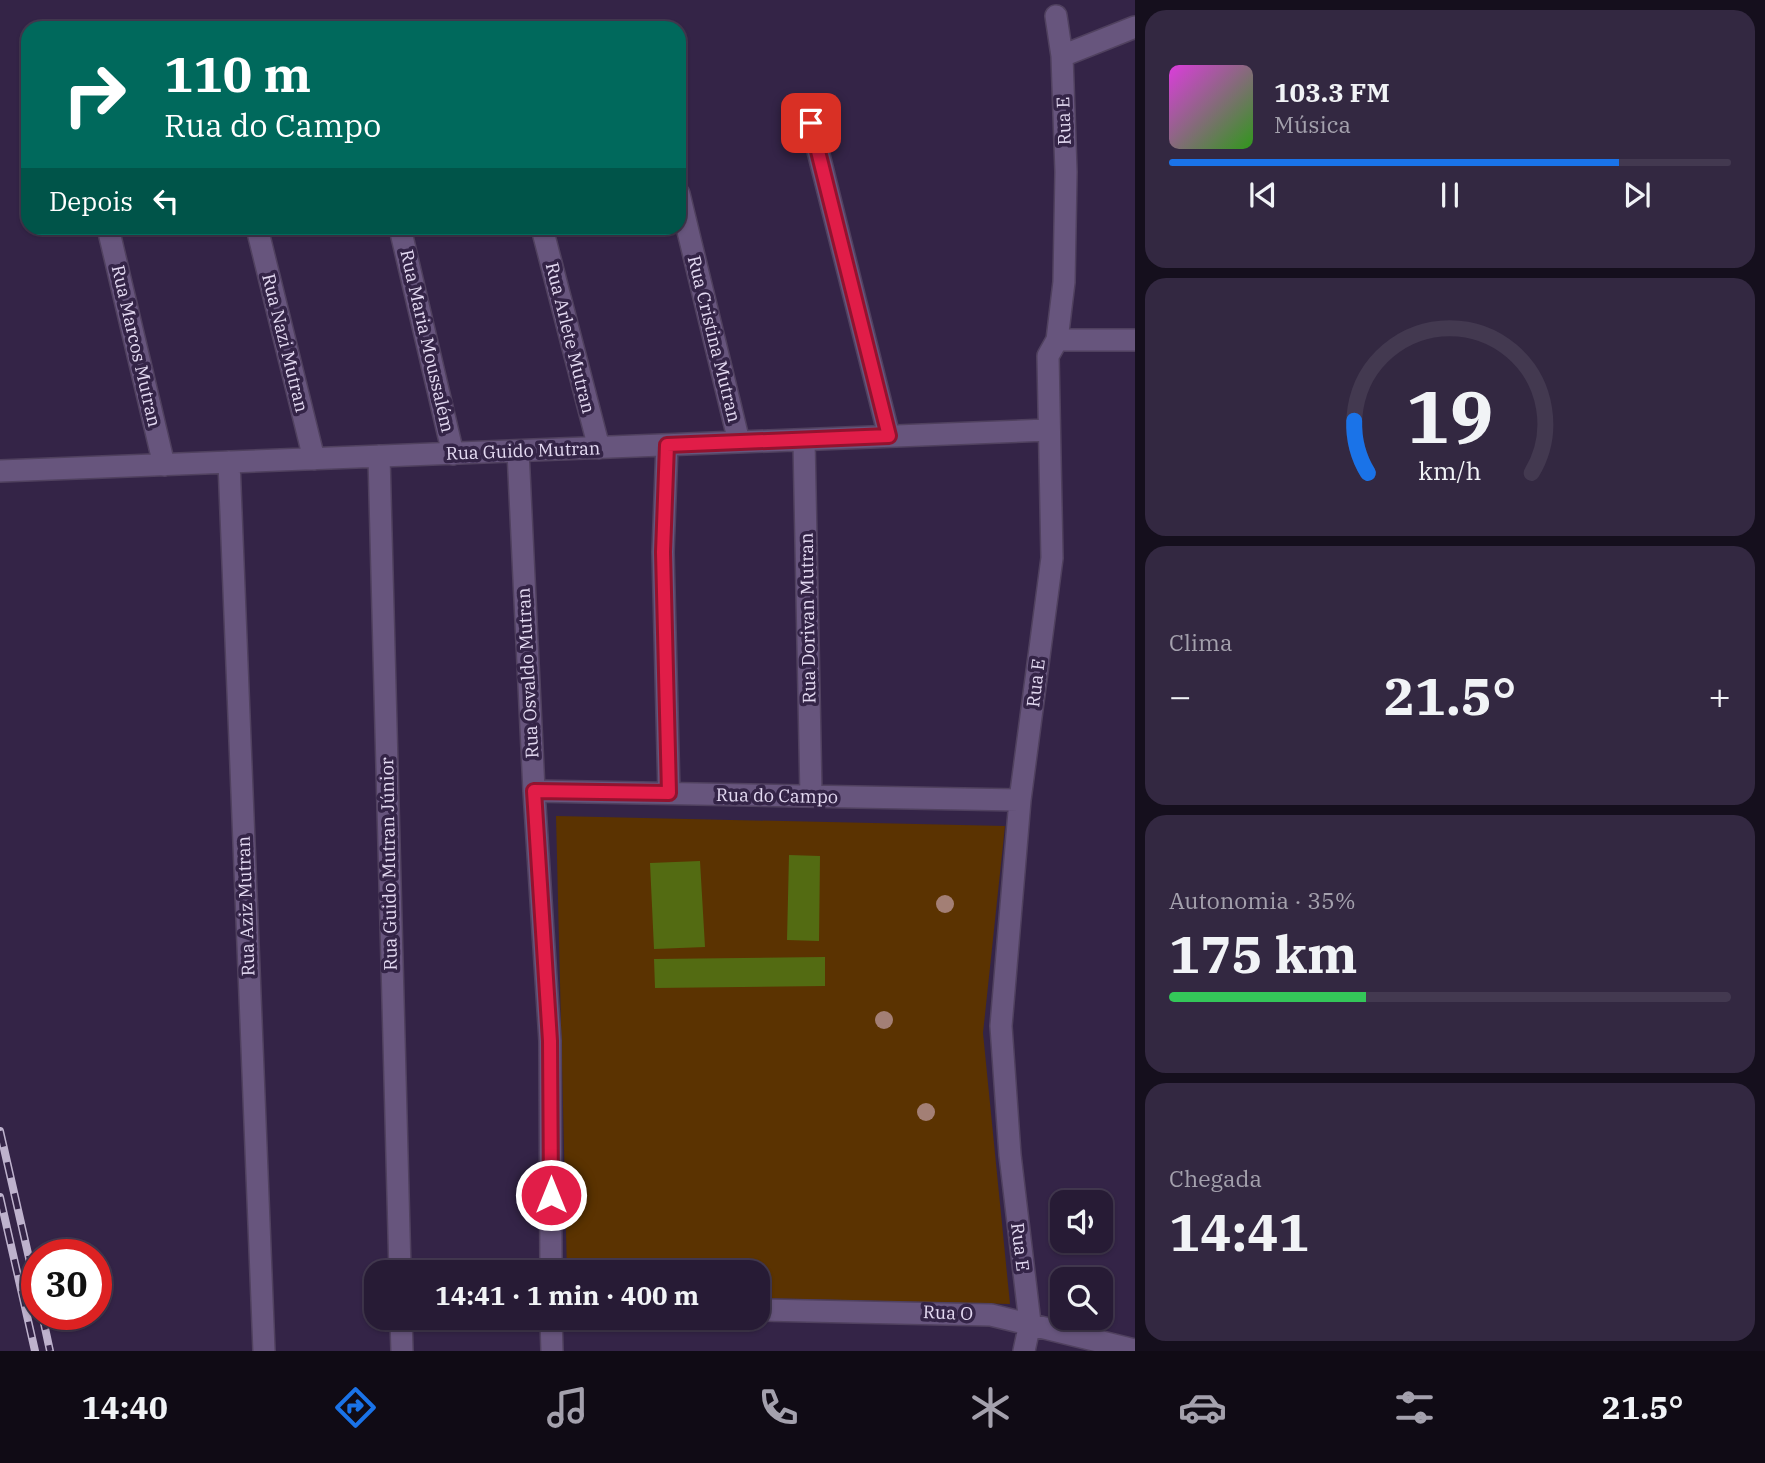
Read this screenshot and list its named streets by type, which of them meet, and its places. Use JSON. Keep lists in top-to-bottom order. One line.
{"streets":{"street":["Rua E","Rua Arlete Mutran","Rua Cristina Mutran","Rua Maria Moussalém","Rua Nazi Mutran","Rua Marcos Mutran","Rua Guido Mutran","Rua Dorivan Mutran","Rua Osvaldo Mutran","Rua do Campo","Rua Guido Mutran Júnior","Rua Aziz Mutran","Rua O"]},"crossings":[["Rua E","Rua Guido Mutran"],["Rua E","Rua do Campo"],["Rua E","Rua O"],["Rua Arlete Mutran","Rua Guido Mutran"],["Rua Cristina Mutran","Rua Guido Mutran"],["Rua Maria Moussalém","Rua Guido Mutran"],["Rua Nazi Mutran","Rua Guido Mutran"],["Rua Marcos Mutran","Rua Guido Mutran"],["Rua Guido Mutran","Rua Dorivan Mutran"],["Rua Guido Mutran","Rua Osvaldo Mutran"],["Rua Guido Mutran","Rua Guido Mutran Júnior"],["Rua Guido Mutran","Rua Aziz Mutran"],["Rua Dorivan Mutran","Rua do Campo"],["Rua Osvaldo Mutran","Rua do Campo"]],"page":{"turn":["110 m","Rua do Campo"],"song":["103.3 FM","Música"],"then":"Depois","tile":["Clima",["Autonomia · 35%","175 km"],["Chegada","14:41"]],"heat":["−","21.5°","+"],"limit":"30","trip":"14:41 · 1 min · 400 m","tabs":["14:40","21.5°"],"gauge":["19","km/h"]}}
